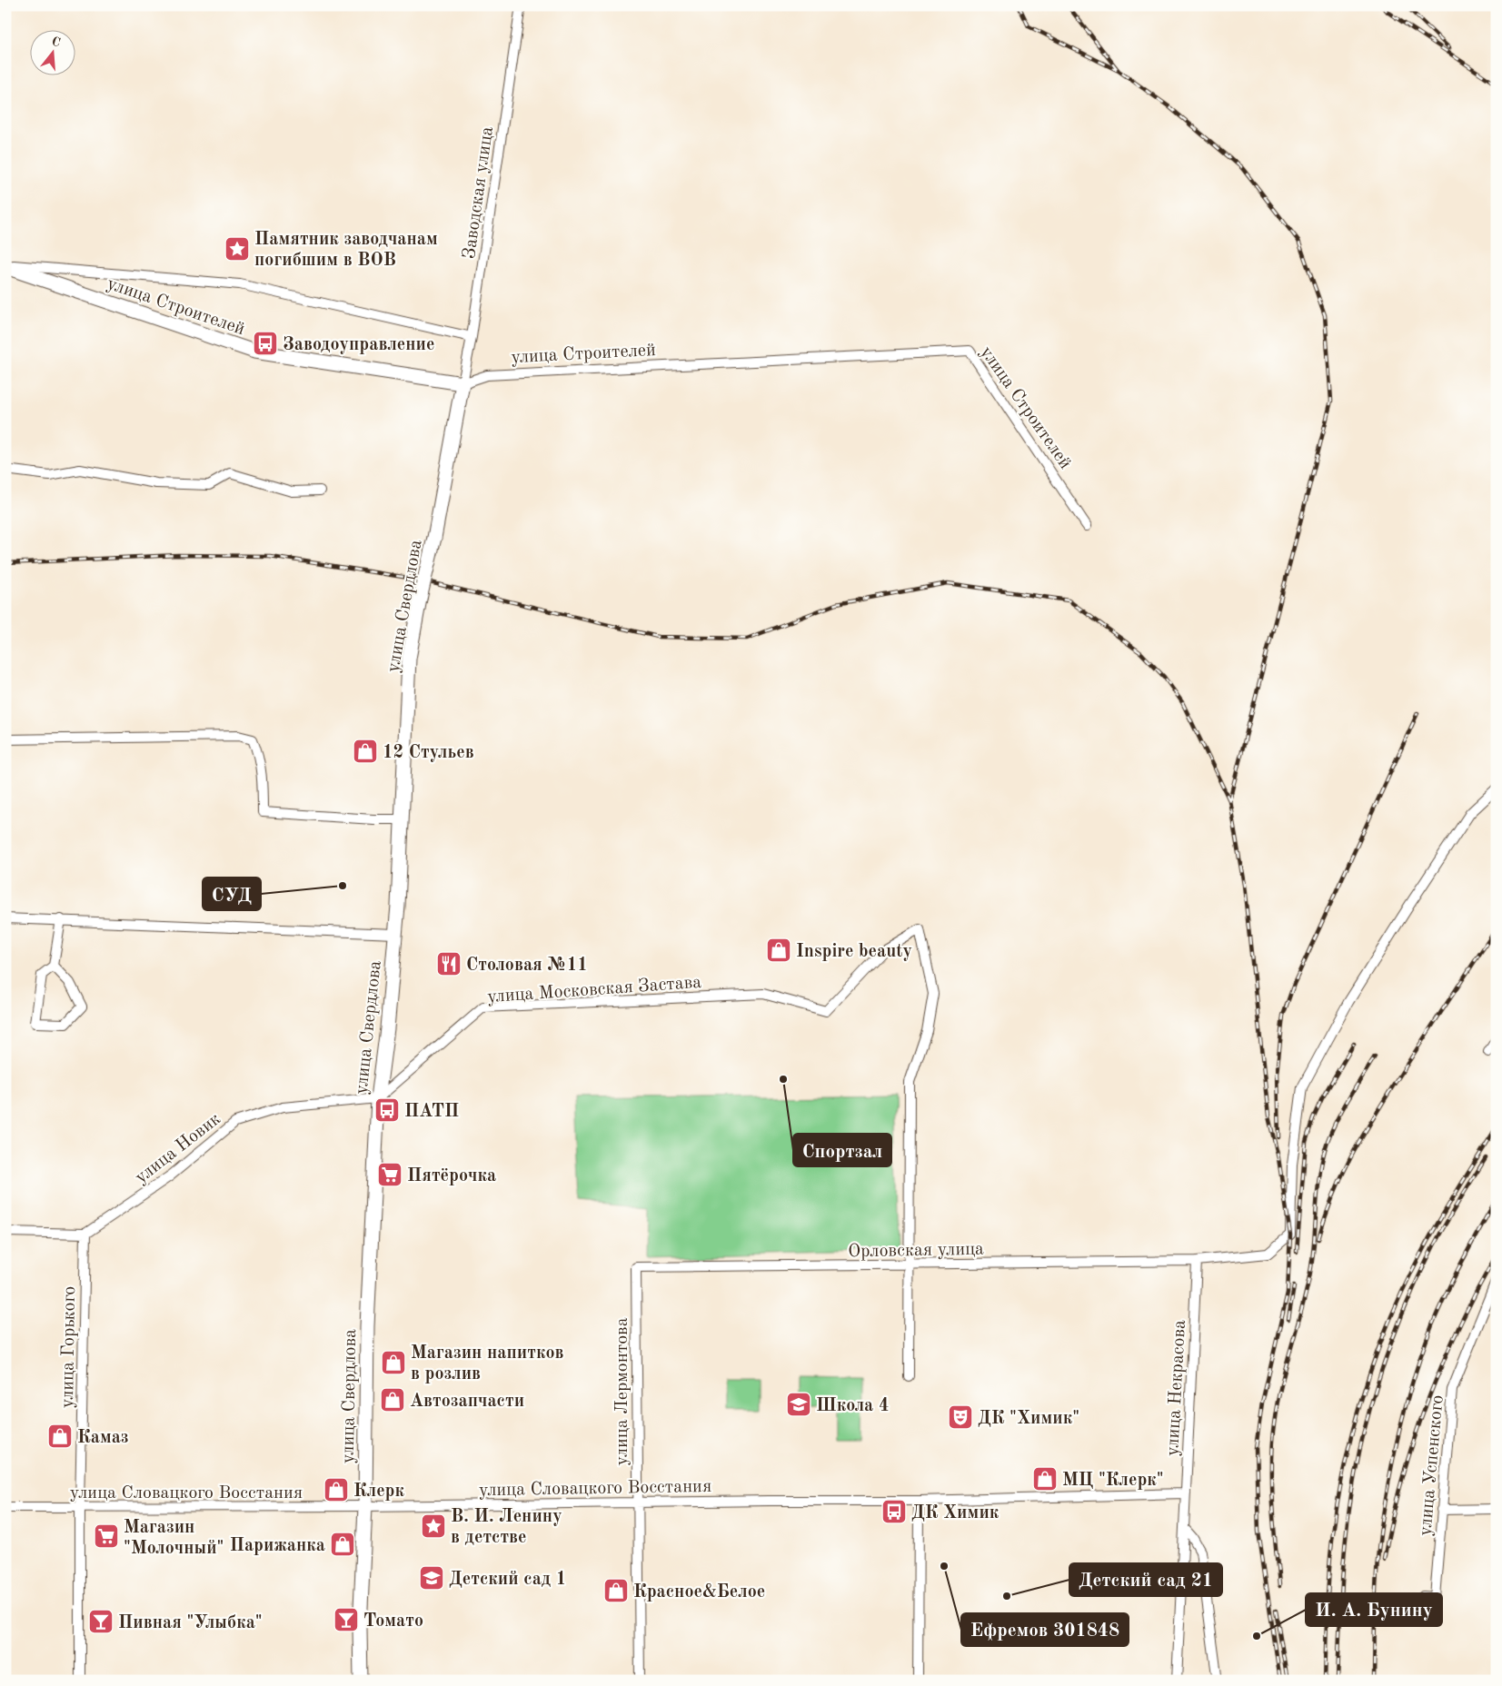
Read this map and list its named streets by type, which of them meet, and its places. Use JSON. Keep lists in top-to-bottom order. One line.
{"streets":{"main road":["улица Строителей","улица Свердлова"],"street":["Заводская улица","улица Московская Застава","улица Новик","Орловская улица","улица Горького","улица Некрасова","улица Лермонтова","улица Успенского","улица Словацкого Восстания"]},"crossings":[["Заводская улица","улица Строителей"],["Заводская улица","улица Свердлова"],["улица Строителей","улица Свердлова"],["улица Свердлова","улица Московская Застава"],["улица Свердлова","улица Новик"],["улица Свердлова","улица Словацкого Восстания"],["улица Московская Застава","улица Новик"],["улица Московская Застава","Орловская улица"],["улица Новик","улица Горького"],["Орловская улица","улица Некрасова"],["Орловская улица","улица Лермонтова"],["улица Горького","улица Словацкого Восстания"],["улица Некрасова","улица Словацкого Восстания"],["улица Лермонтова","улица Словацкого Восстания"]],"places":{"place":["Памятник заводчанам погибшим в ВОВ","В. И. Ленину в детстве"],"bus stop":["Заводоуправление","ПАТП","ДК Химик"],"shop":["12 Стульев","Inspire beauty","Магазин напитков в розлив","Автозапчасти","Камаз","МЦ \"Клерк\"","Клерк","Парижанка","Красное&Белое"],"other":["СУД","Спортзал","Ефремов 301848","Детский сад 21","И. А. Бунину"],"restaurant":["Столовая №11"],"supermarket":["Пятёрочка","Магазин \"Молочный\""],"school or university":["Школа 4","Детский сад 1"],"theatre":["ДК \"Химик\""],"bar":["Томато","Пивная \"Улыбка\""]},"north":"top"}
